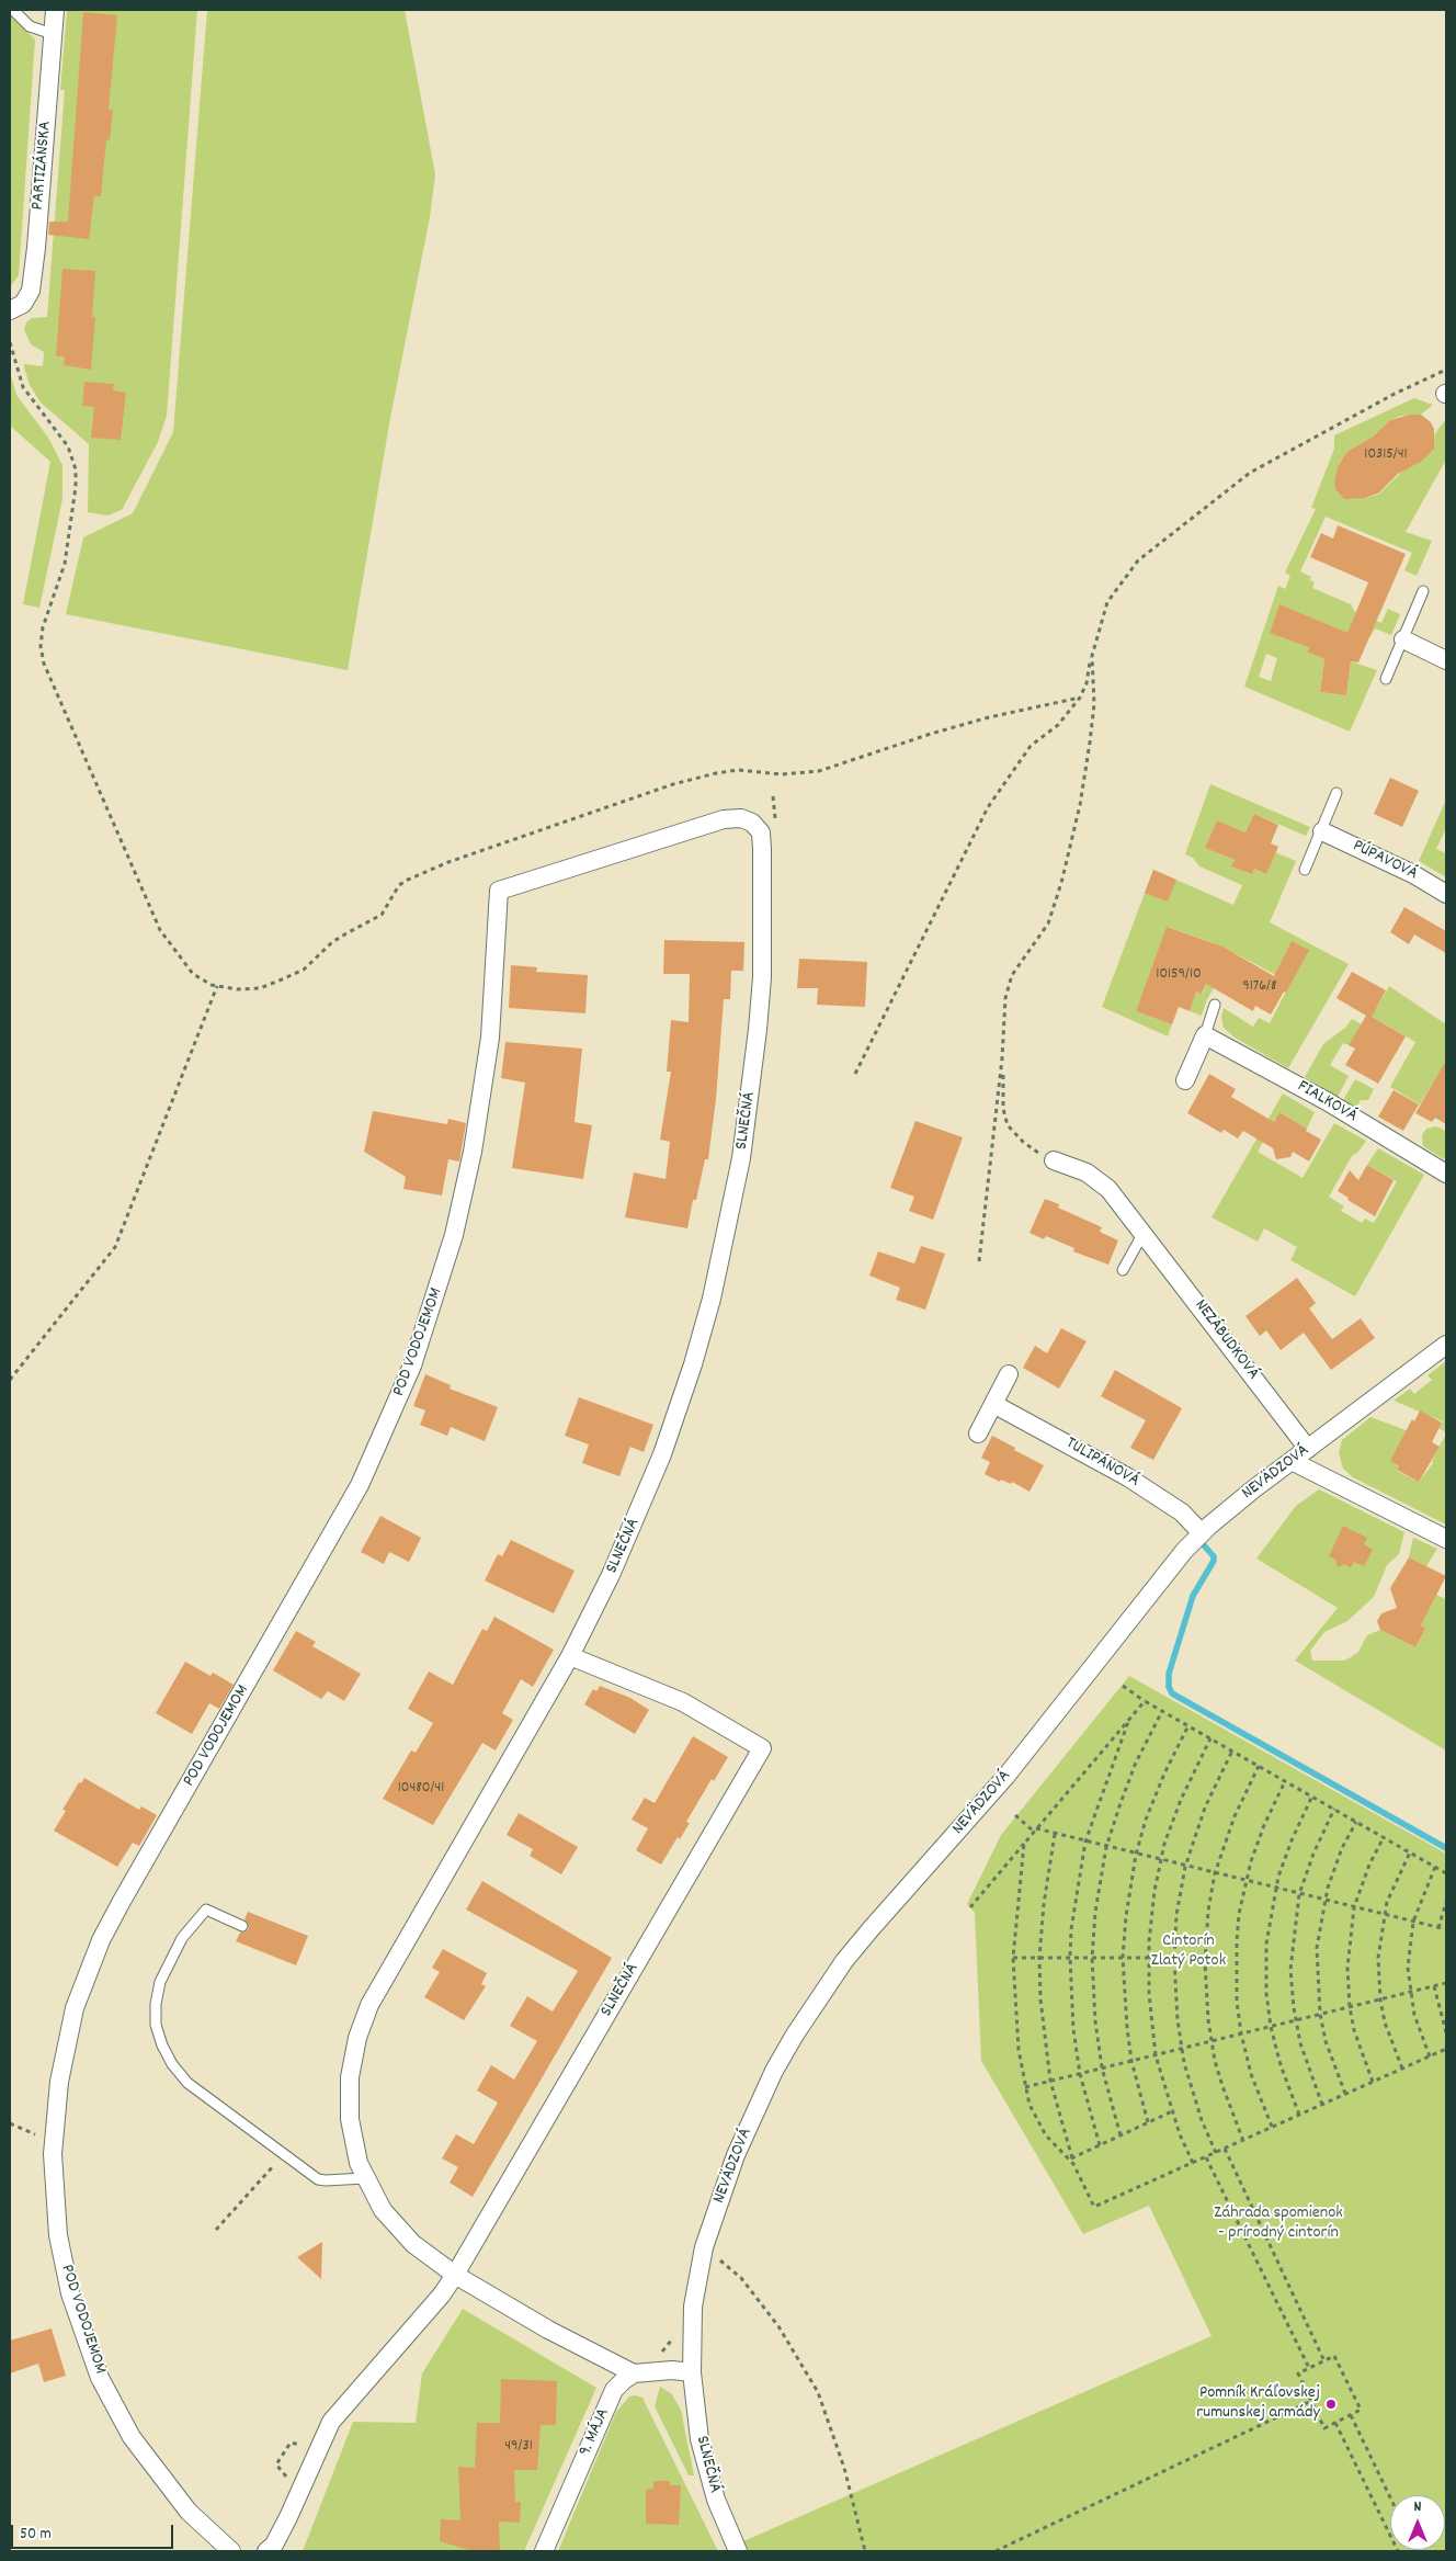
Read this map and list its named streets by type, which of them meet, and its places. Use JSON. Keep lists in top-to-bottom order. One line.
{"streets":{"street":["PARTIZÁNSKA","PÚPAVOVÁ","FIALKOVÁ","SLNEČNÁ","NEZÁBUDKOVÁ","POD VODOJEMOM","TULIPÁNOVÁ","NEVÄDZOVÁ","9. MÁJA"]},"crossings":[["SLNEČNÁ","POD VODOJEMOM"],["SLNEČNÁ","NEVÄDZOVÁ"],["SLNEČNÁ","9. MÁJA"],["NEZÁBUDKOVÁ","NEVÄDZOVÁ"],["TULIPÁNOVÁ","NEVÄDZOVÁ"]],"parks":["Cintorín Zlatý Potok","Záhrada spomienok - prírodný cintorín"],"places":["Pomník Kráľovskej rumunskej armády"],"house_numbers":["10315/41","10159/10","9176/8","10480/41","49/31"],"scale_bar":"50 m","north":"top"}
